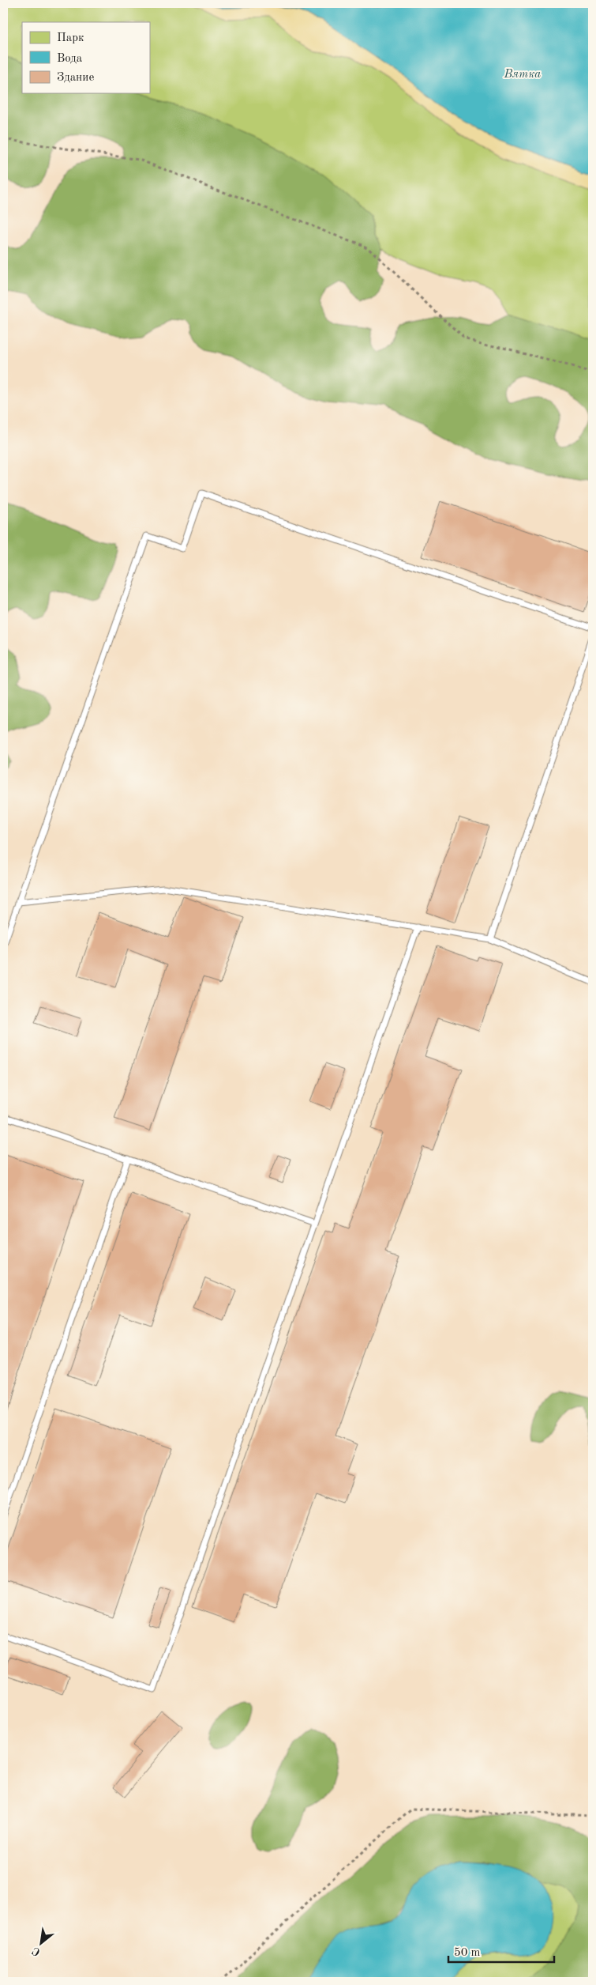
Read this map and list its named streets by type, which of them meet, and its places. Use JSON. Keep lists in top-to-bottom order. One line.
{"water":["Вятка"],"legend":["Парк","Вода","Здание"],"scale_bar":"50 m","north":"bottom left"}
